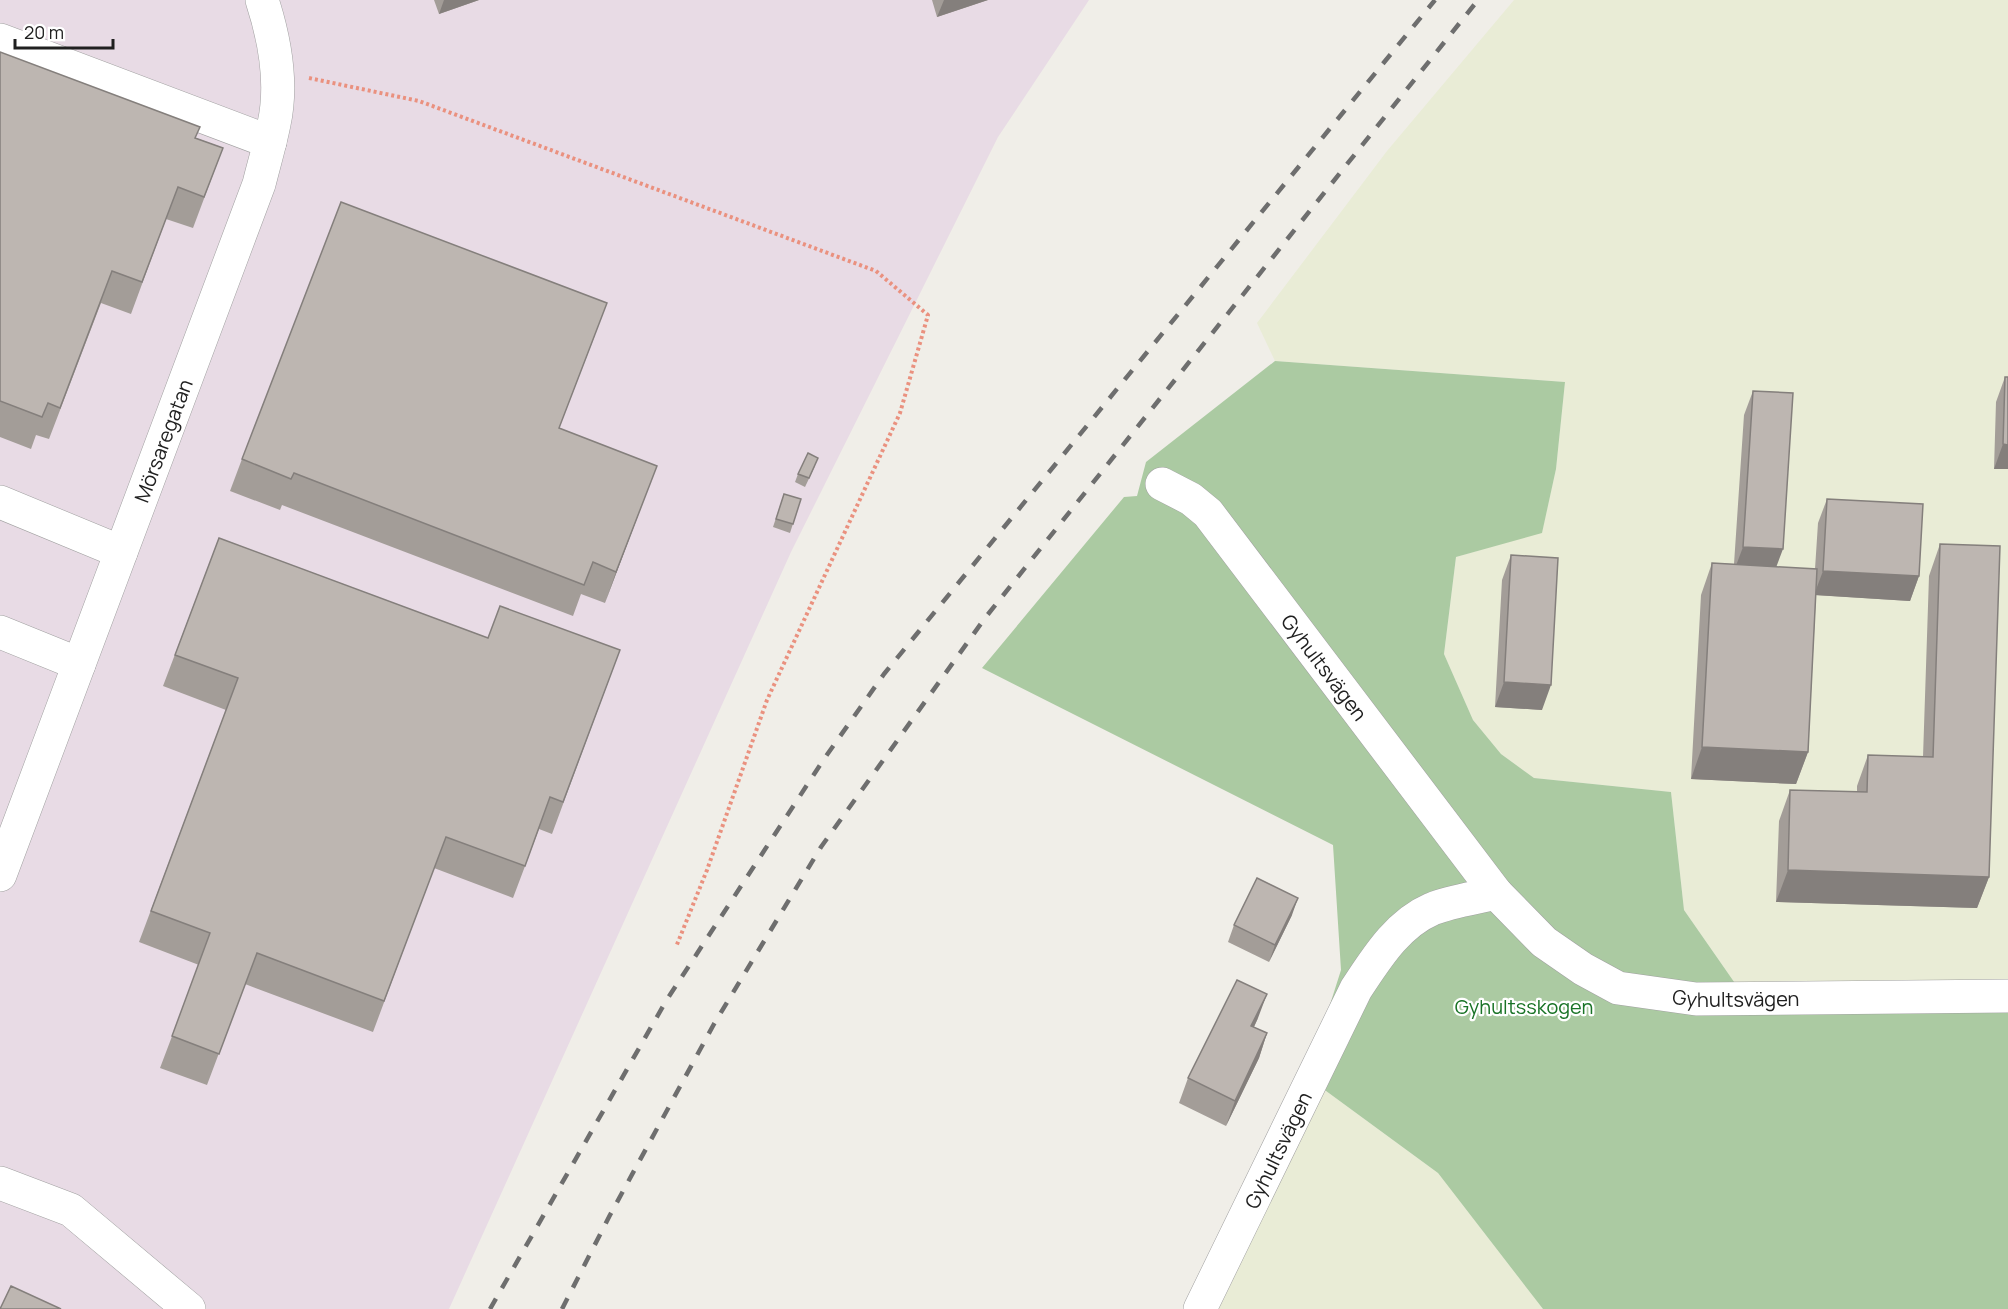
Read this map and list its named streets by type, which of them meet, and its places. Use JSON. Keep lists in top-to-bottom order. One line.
{"streets":{"street":["Mörsaregatan","Gyhultsvägen"]},"parks":["Gyhultsskogen"],"scale_bar":"20 m"}
